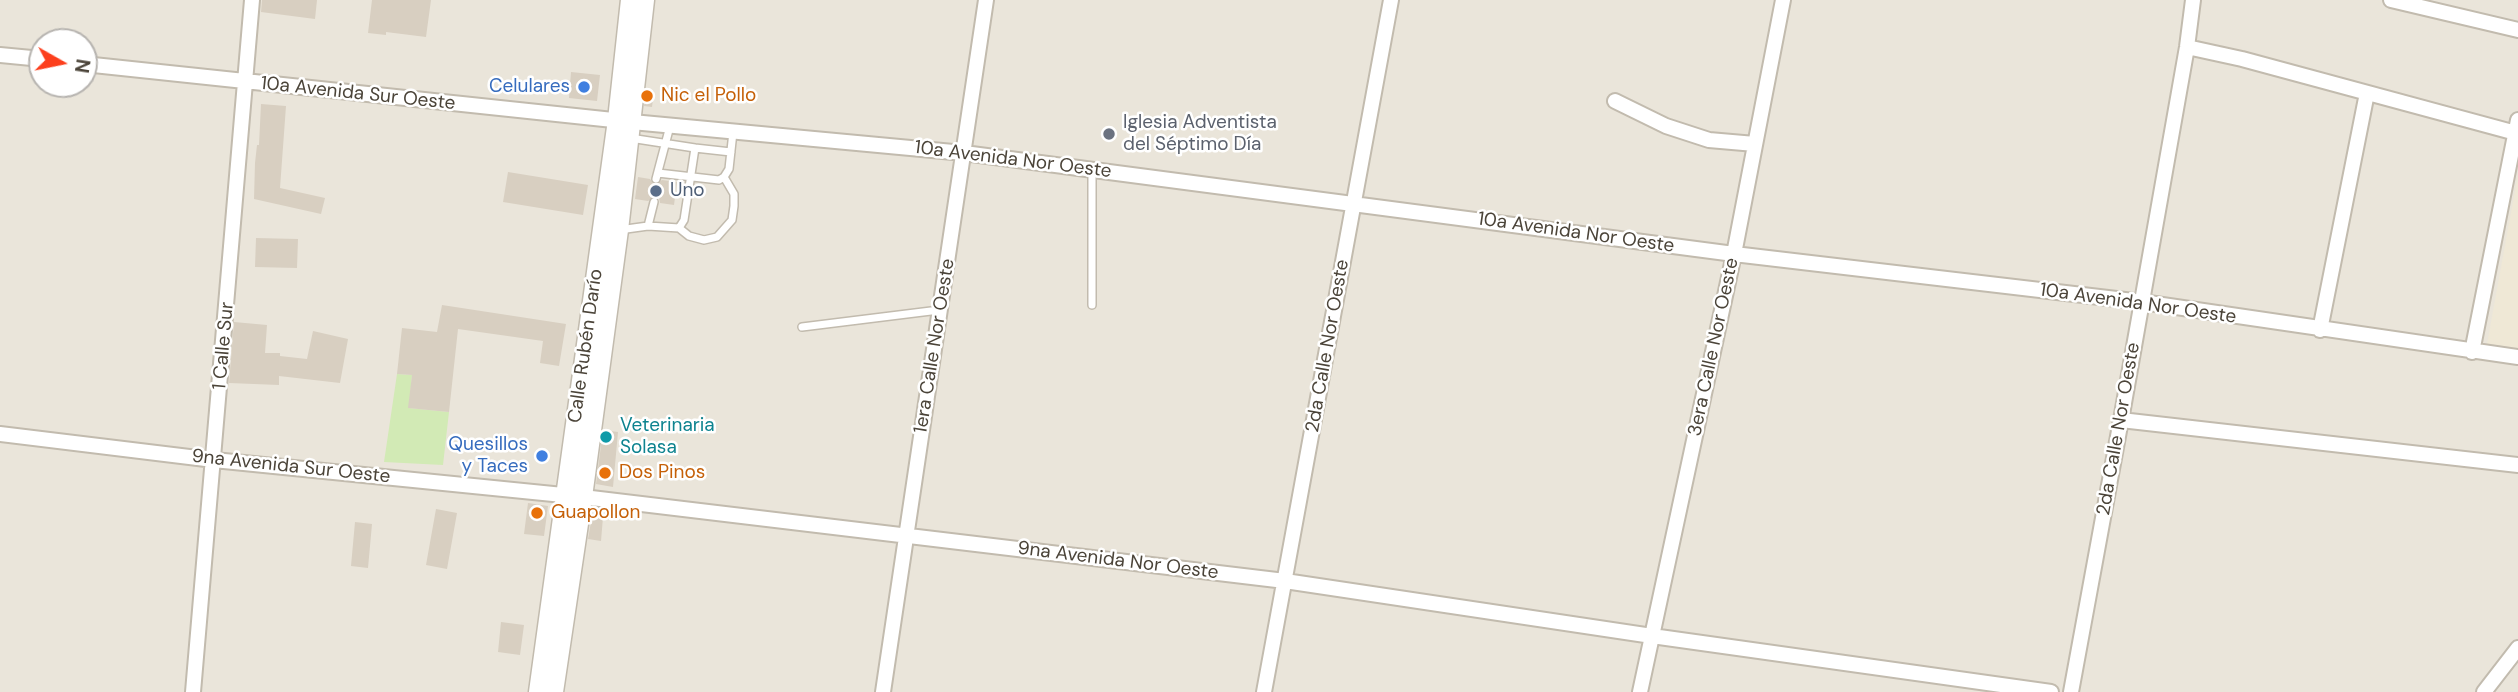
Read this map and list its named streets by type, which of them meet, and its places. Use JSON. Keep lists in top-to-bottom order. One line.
{"streets":{"street":["10a Avenida Sur Oeste","10a Avenida Nor Oeste","1 Calle Sur","Calle Rubén Darío","1era Calle Nor Oeste","2da Calle Nor Oeste","3era Calle Nor Oeste","9na Avenida Sur Oeste","9na Avenida Nor Oeste"]},"crossings":[["10a Avenida Sur Oeste","10a Avenida Nor Oeste"],["10a Avenida Sur Oeste","1 Calle Sur"],["10a Avenida Sur Oeste","Calle Rubén Darío"],["10a Avenida Nor Oeste","Calle Rubén Darío"],["10a Avenida Nor Oeste","1era Calle Nor Oeste"],["10a Avenida Nor Oeste","2da Calle Nor Oeste"],["10a Avenida Nor Oeste","3era Calle Nor Oeste"],["1 Calle Sur","9na Avenida Sur Oeste"],["Calle Rubén Darío","9na Avenida Sur Oeste"],["Calle Rubén Darío","9na Avenida Nor Oeste"],["1era Calle Nor Oeste","9na Avenida Nor Oeste"],["2da Calle Nor Oeste","9na Avenida Nor Oeste"],["3era Calle Nor Oeste","9na Avenida Nor Oeste"],["9na Avenida Sur Oeste","9na Avenida Nor Oeste"]],"places":["Celulares","Nic el Pollo","Iglesia Adventista del Séptimo Día","Uno","Veterinaria Solasa","Quesillos y Taces","Dos Pinos","Guapollon"],"north":"right"}
